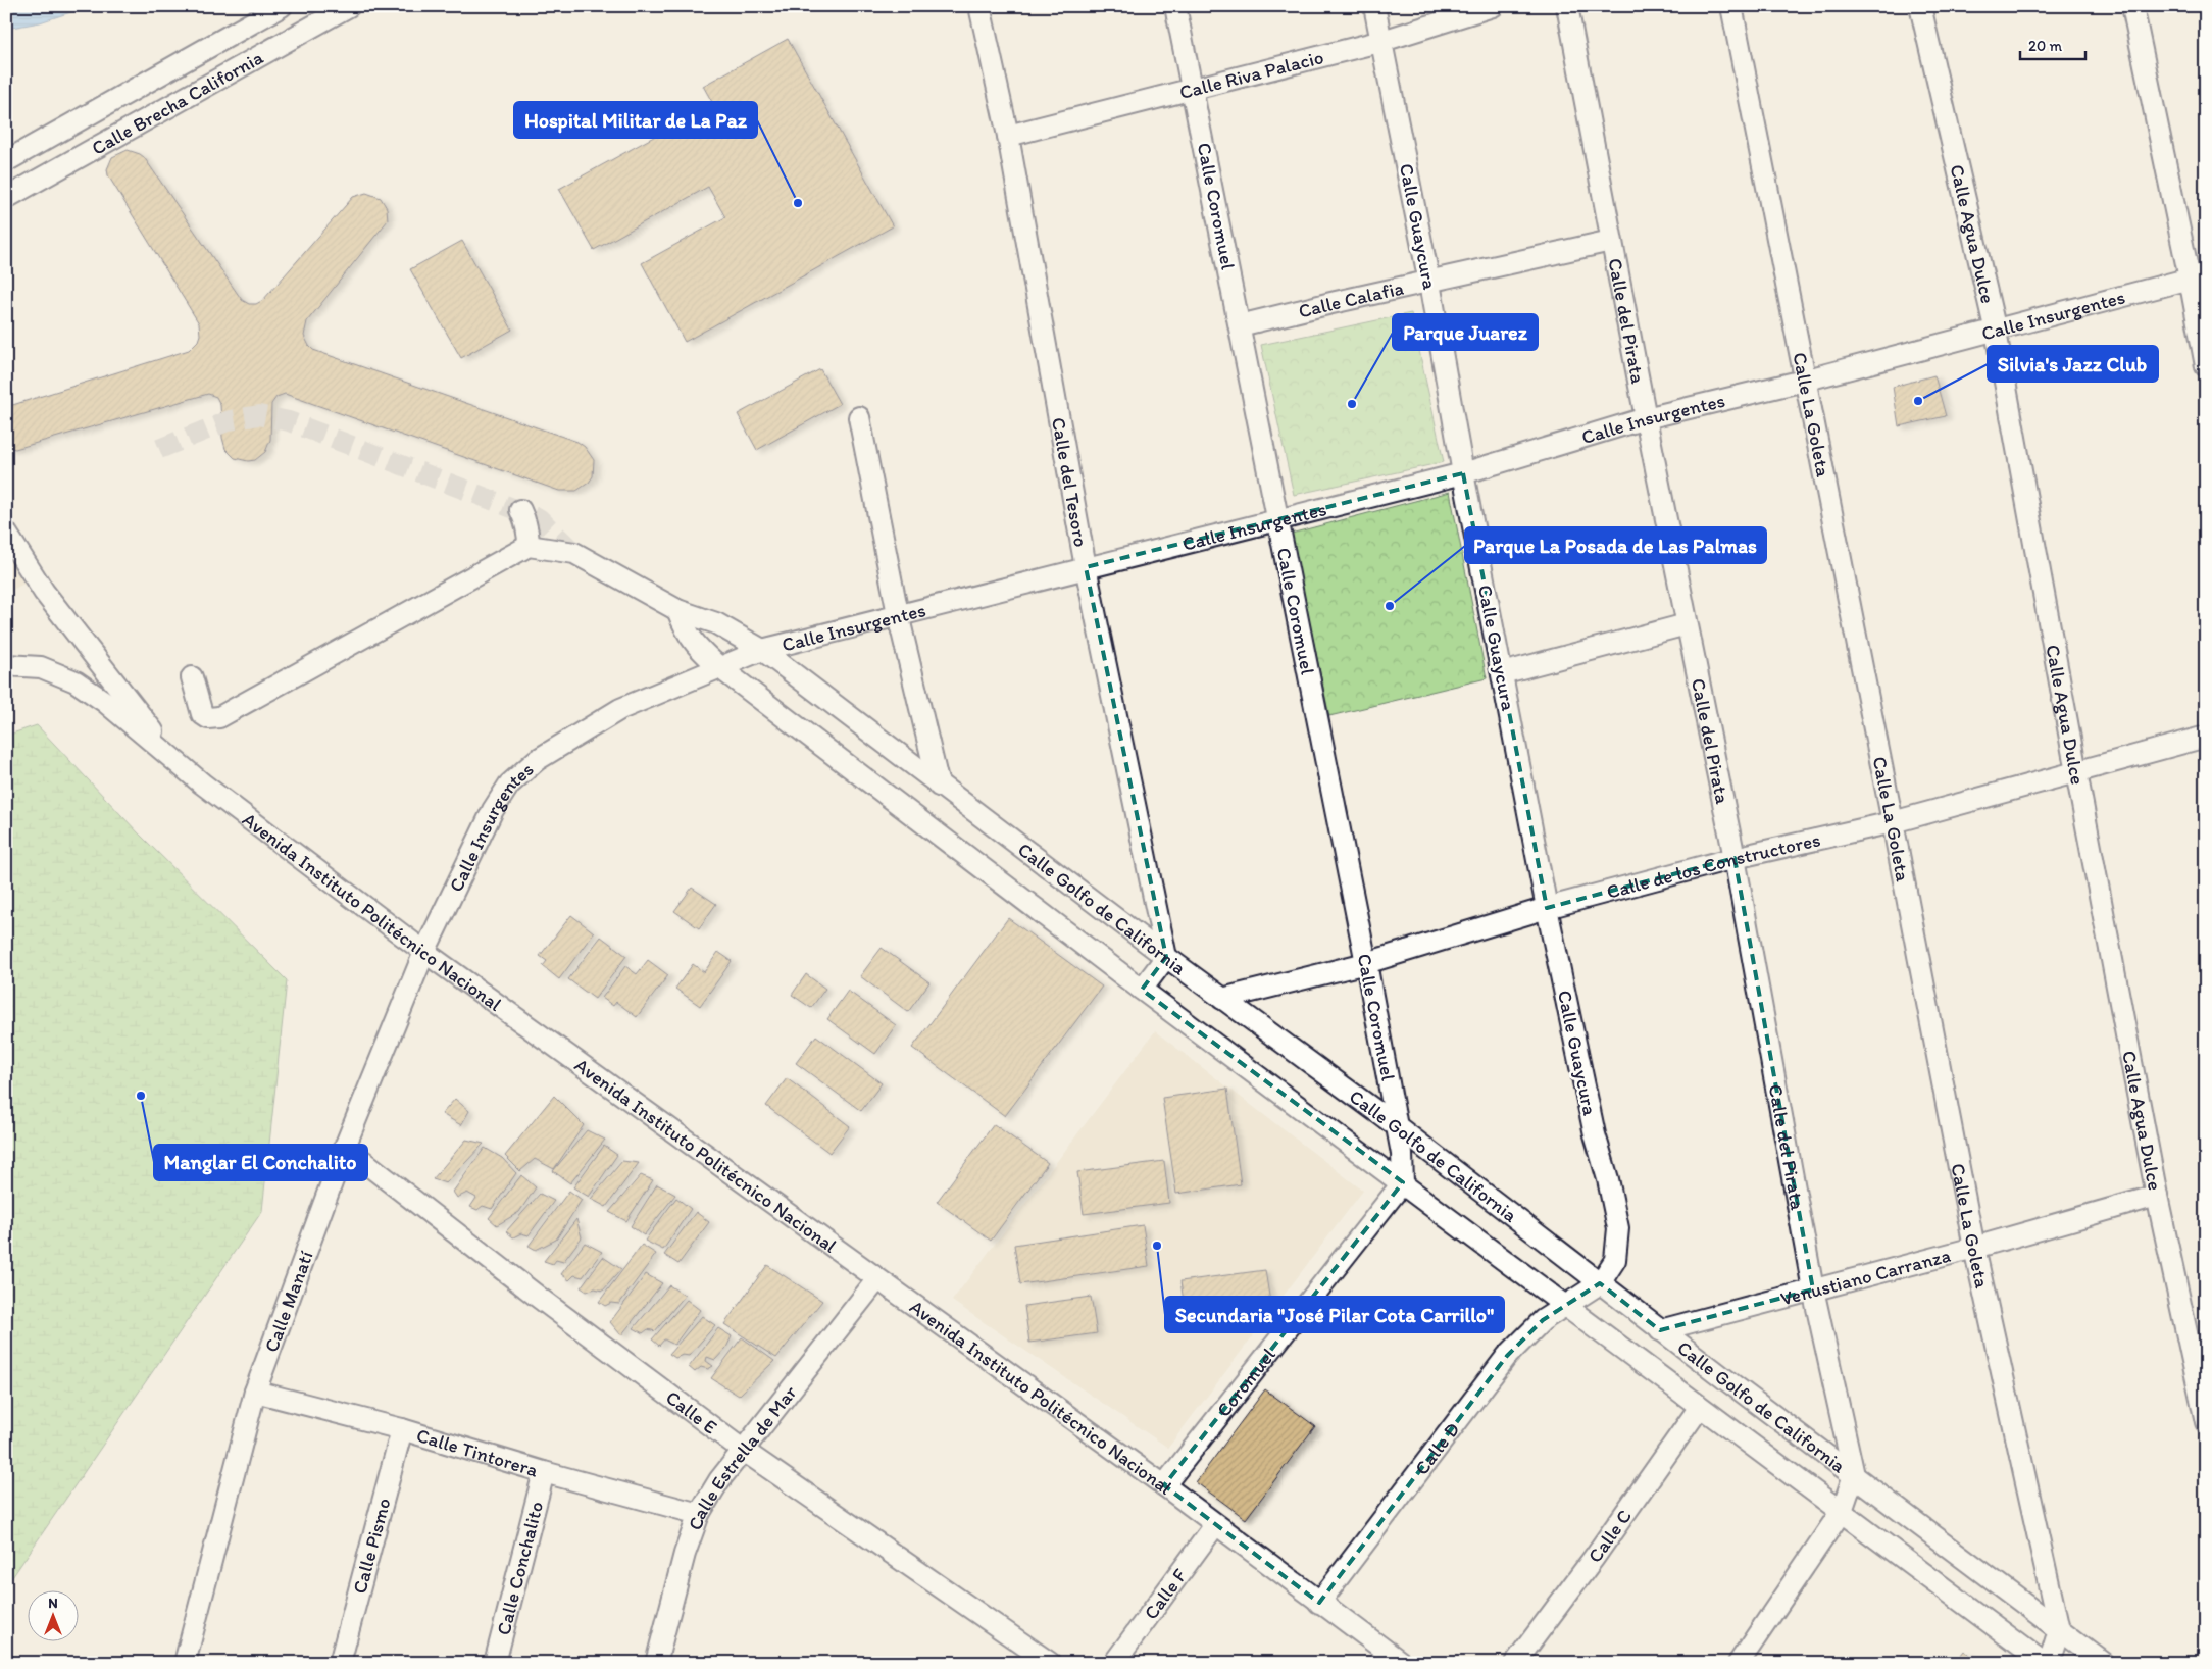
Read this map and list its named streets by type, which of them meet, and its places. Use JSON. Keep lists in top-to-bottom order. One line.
{"streets":{"street":["Calle Riva Palacio","Calle Brecha California","Calle Coromuel","Calle Guaycura","Calle Agua Dulce","Calle Calafia","Calle Insurgentes","Calle del Pirata","Calle La Goleta","Calle del Tesoro","Calle de los Constructores","Calle Golfo de California","Avenida Instituto Politécnico Nacional","Venustiano Carranza","Calle Manatí","Coromuel","Calle E","Calle D","Calle Tintorera","Calle Estrella de Mar","Calle C","Calle Pismo","Calle Conchalito","Calle F"]},"crossings":[["Calle Riva Palacio","Calle Coromuel"],["Calle Riva Palacio","Calle Guaycura"],["Calle Riva Palacio","Calle del Tesoro"],["Calle Coromuel","Calle Calafia"],["Calle Coromuel","Calle Insurgentes"],["Calle Coromuel","Calle de los Constructores"],["Calle Coromuel","Calle Golfo de California"],["Calle Coromuel","Coromuel"],["Calle Guaycura","Calle Calafia"],["Calle Guaycura","Calle Insurgentes"],["Calle Guaycura","Calle de los Constructores"],["Calle Guaycura","Calle Golfo de California"],["Calle Guaycura","Calle D"],["Calle Agua Dulce","Calle Insurgentes"],["Calle Agua Dulce","Calle de los Constructores"],["Calle Agua Dulce","Venustiano Carranza"],["Calle Calafia","Calle del Pirata"],["Calle Insurgentes","Calle del Pirata"],["Calle Insurgentes","Calle La Goleta"],["Calle Insurgentes","Calle del Tesoro"],["Calle Insurgentes","Calle Golfo de California"],["Calle Insurgentes","Avenida Instituto Politécnico Nacional"],["Calle Insurgentes","Calle Manatí"],["Calle del Pirata","Calle de los Constructores"],["Calle del Pirata","Calle Golfo de California"],["Calle del Pirata","Venustiano Carranza"],["Calle La Goleta","Calle de los Constructores"],["Calle La Goleta","Calle Golfo de California"],["Calle La Goleta","Venustiano Carranza"],["Calle del Tesoro","Calle Golfo de California"],["Calle de los Constructores","Calle Golfo de California"],["Calle Golfo de California","Venustiano Carranza"],["Calle Golfo de California","Coromuel"],["Calle Golfo de California","Calle D"],["Calle Golfo de California","Calle C"],["Avenida Instituto Politécnico Nacional","Calle Manatí"],["Avenida Instituto Politécnico Nacional","Coromuel"],["Avenida Instituto Politécnico Nacional","Calle D"],["Avenida Instituto Politécnico Nacional","Calle Estrella de Mar"],["Avenida Instituto Politécnico Nacional","Calle F"],["Calle Manatí","Calle E"],["Calle Manatí","Calle Tintorera"],["Calle E","Calle Estrella de Mar"],["Calle Tintorera","Calle Estrella de Mar"],["Calle Tintorera","Calle Pismo"],["Calle Tintorera","Calle Conchalito"]],"places":["Hospital Militar de La Paz","Silvia's Jazz Club","Parque Juarez","Parque La Posada de Las Palmas","Manglar El Conchalito","Secundaria \"José Pilar Cota Carrillo\""],"scale_bar":"20 m","north":"top"}
